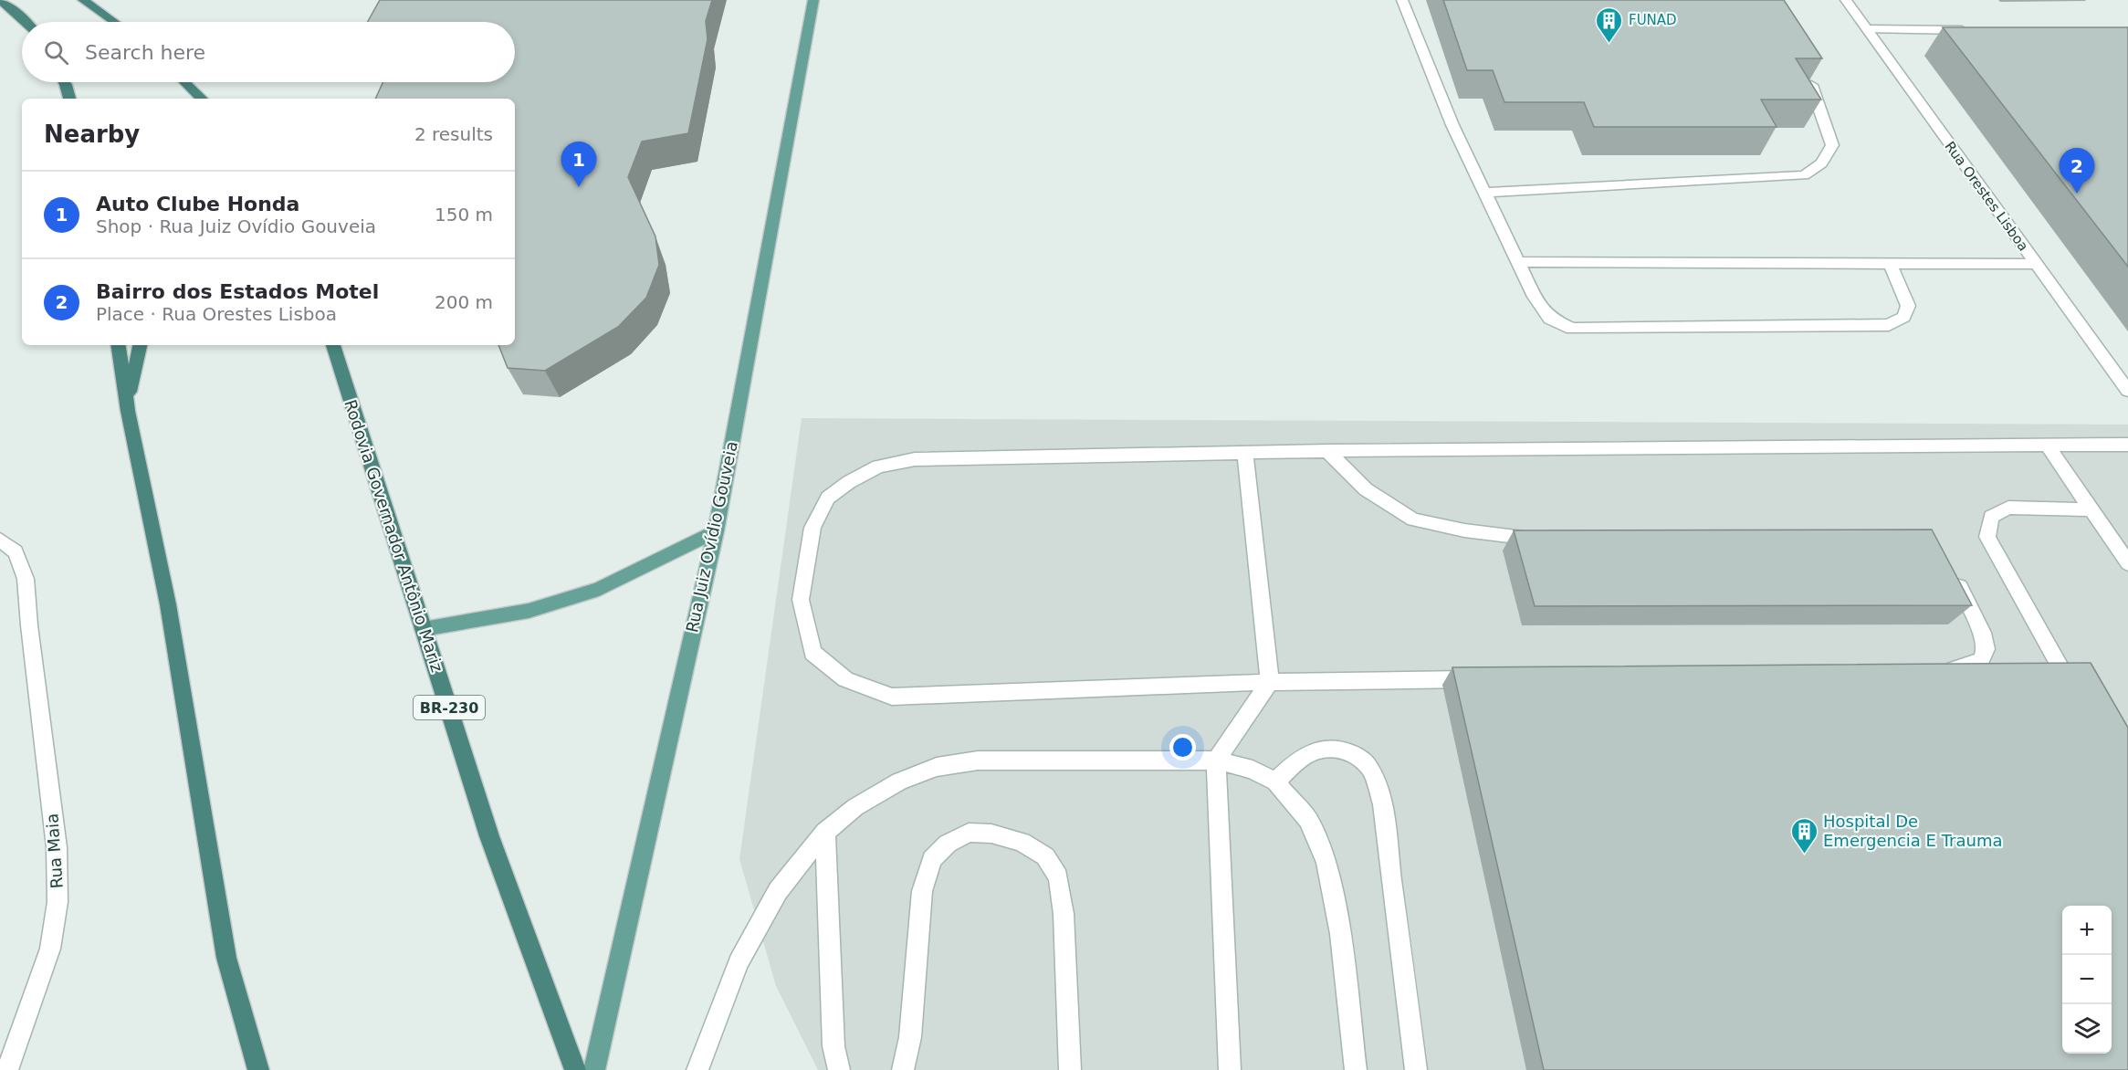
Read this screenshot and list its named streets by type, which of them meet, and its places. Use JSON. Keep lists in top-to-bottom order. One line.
{"streets":{"highway":["Rodovia Governador Antônio Mariz","BR-230"],"main road":["Rua Juiz Ovídio Gouveia"],"street":["Rua Orestes Lisboa","Rua Maia"]},"places":{"building":["FUNAD","Hospital De Emergencia E Trauma"]},"page":{"search":"Search here","heading":["Nearby","2 results"],"pins":["1","2"],"list":[{"mark":"1","name":"Auto Clube Honda","note":"Shop · Rua Juiz Ovídio Gouveia","value":"150 m"},{"mark":"2","name":"Bairro dos Estados Motel","note":"Place · Rua Orestes Lisboa","value":"200 m"}],"map_buttons":["+","−"]}}
